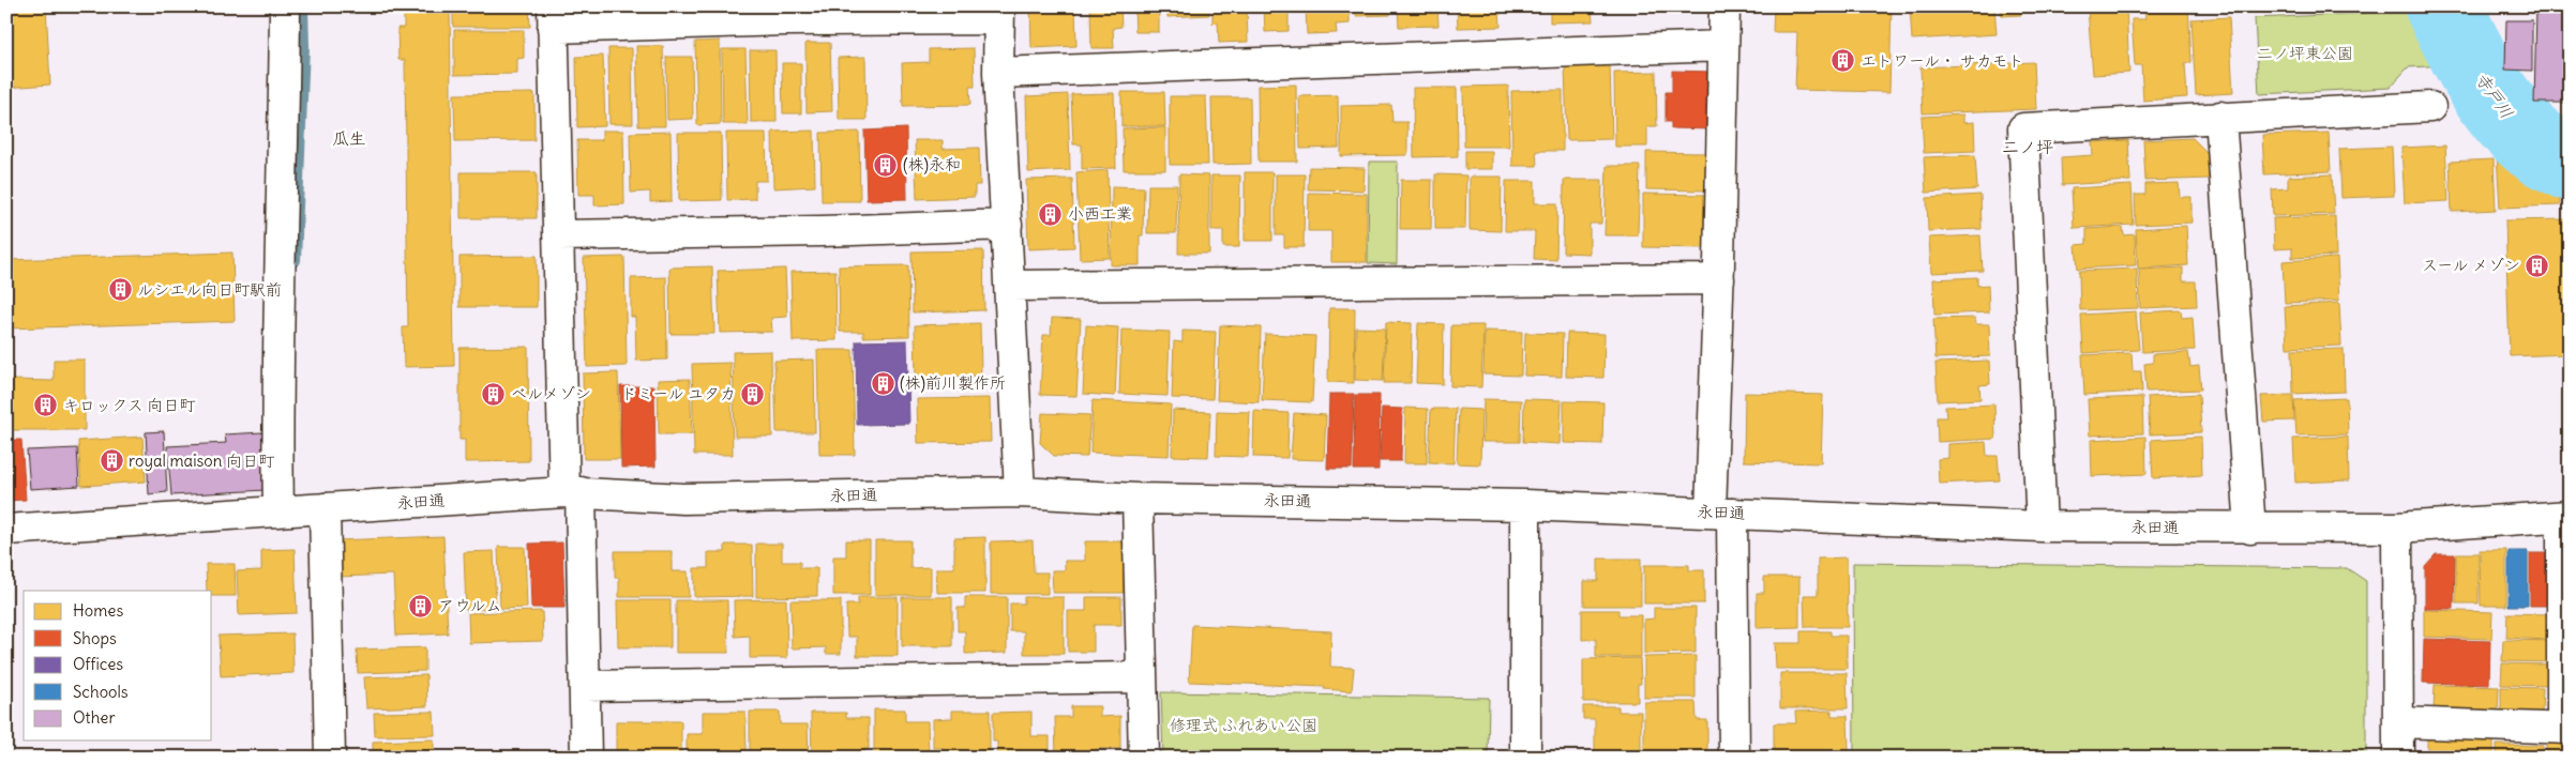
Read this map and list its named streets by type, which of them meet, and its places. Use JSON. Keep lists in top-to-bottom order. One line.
{"streets":{"street":["永田通"]},"districts":["瓜生","二ノ坪"],"water":["寺戸川"],"parks":["二ノ坪東公園","修理式 ふれあい公園"],"places":{"building":["エトワール・ サカモト","(株)永和","小西工業","スール メゾン","ルシエル向日町駅前","(株)前川製作所","ベルメゾン","ドミール ユタカ","キロックス 向日町","royal maison 向日町","アウルム"]},"legend":["Homes","Shops","Offices","Schools","Other"]}
